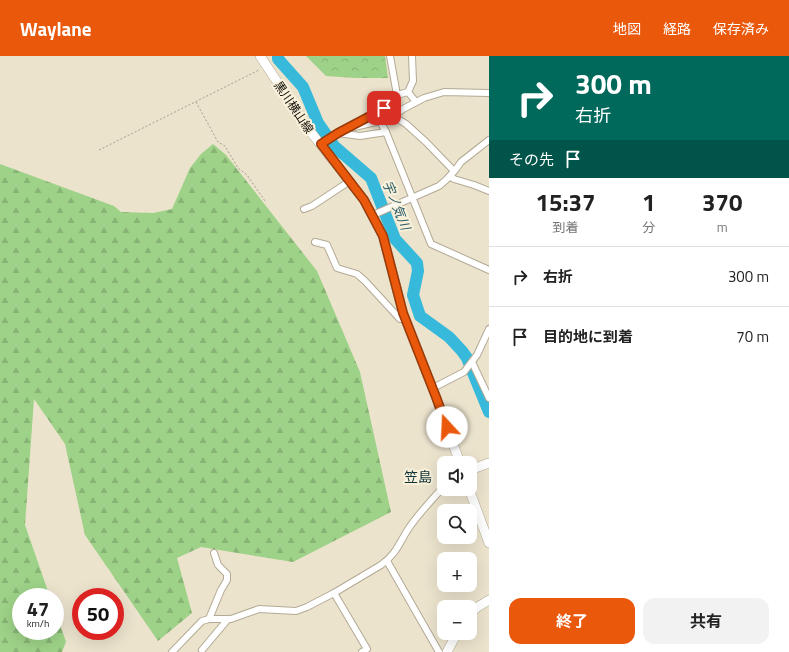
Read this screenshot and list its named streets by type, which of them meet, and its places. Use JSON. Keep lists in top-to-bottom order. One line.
{"streets":{"main road":["黒川横山線"]},"districts":["笠島"],"water":["宇ノ気川"],"page":{"header":"Waylane","nav":["地図","経路","保存済み"],"turn":["300 m","右折"],"then":"その先","eta":["15:37","到着","1","分","370","m"],"list":[{"name":"右折","value":"300 m"},{"name":"目的地に到着","value":"70 m"}],"map_buttons":["+","−"],"speed":"47 km/h","limit":"50","buttons":["終了","共有"]}}
